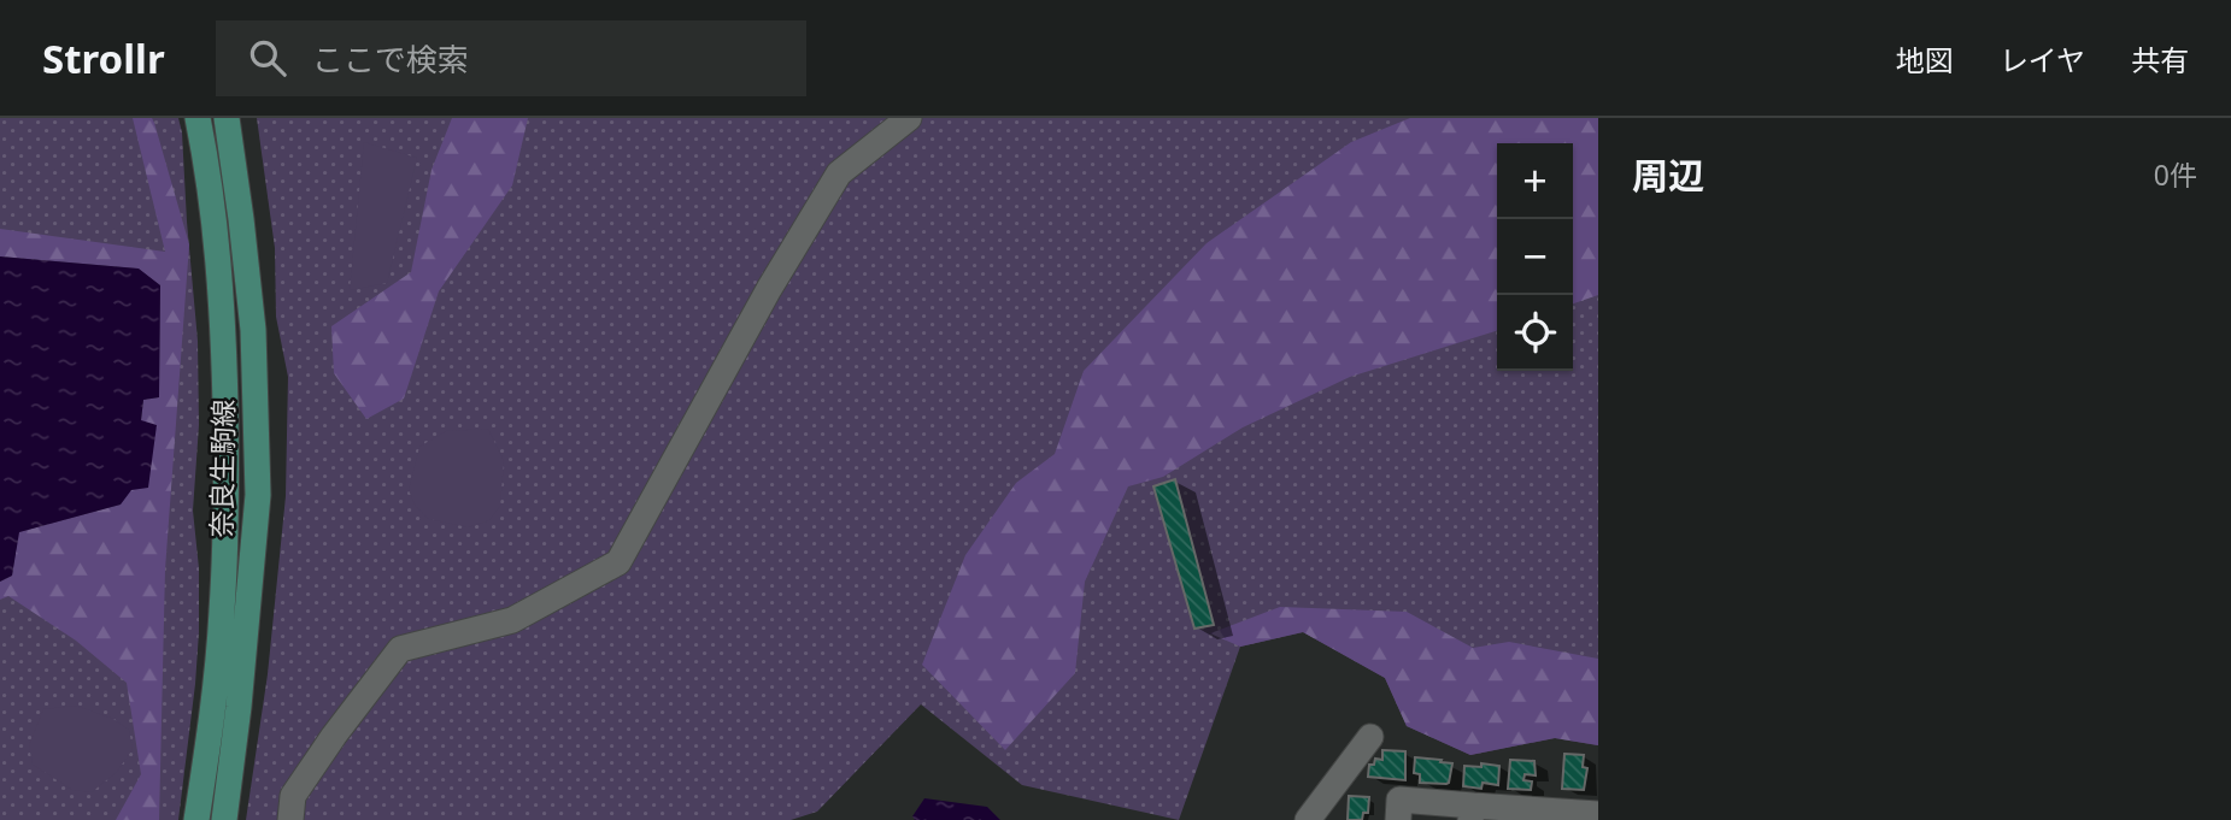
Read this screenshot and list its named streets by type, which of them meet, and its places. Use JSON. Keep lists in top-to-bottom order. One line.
{"streets":{"main road":["奈良生駒線"]},"page":{"header":"Strollr","search":"ここで検索","nav":["地図","レイヤ","共有"],"heading":["周辺","0件"],"map_buttons":["+","−"]}}
